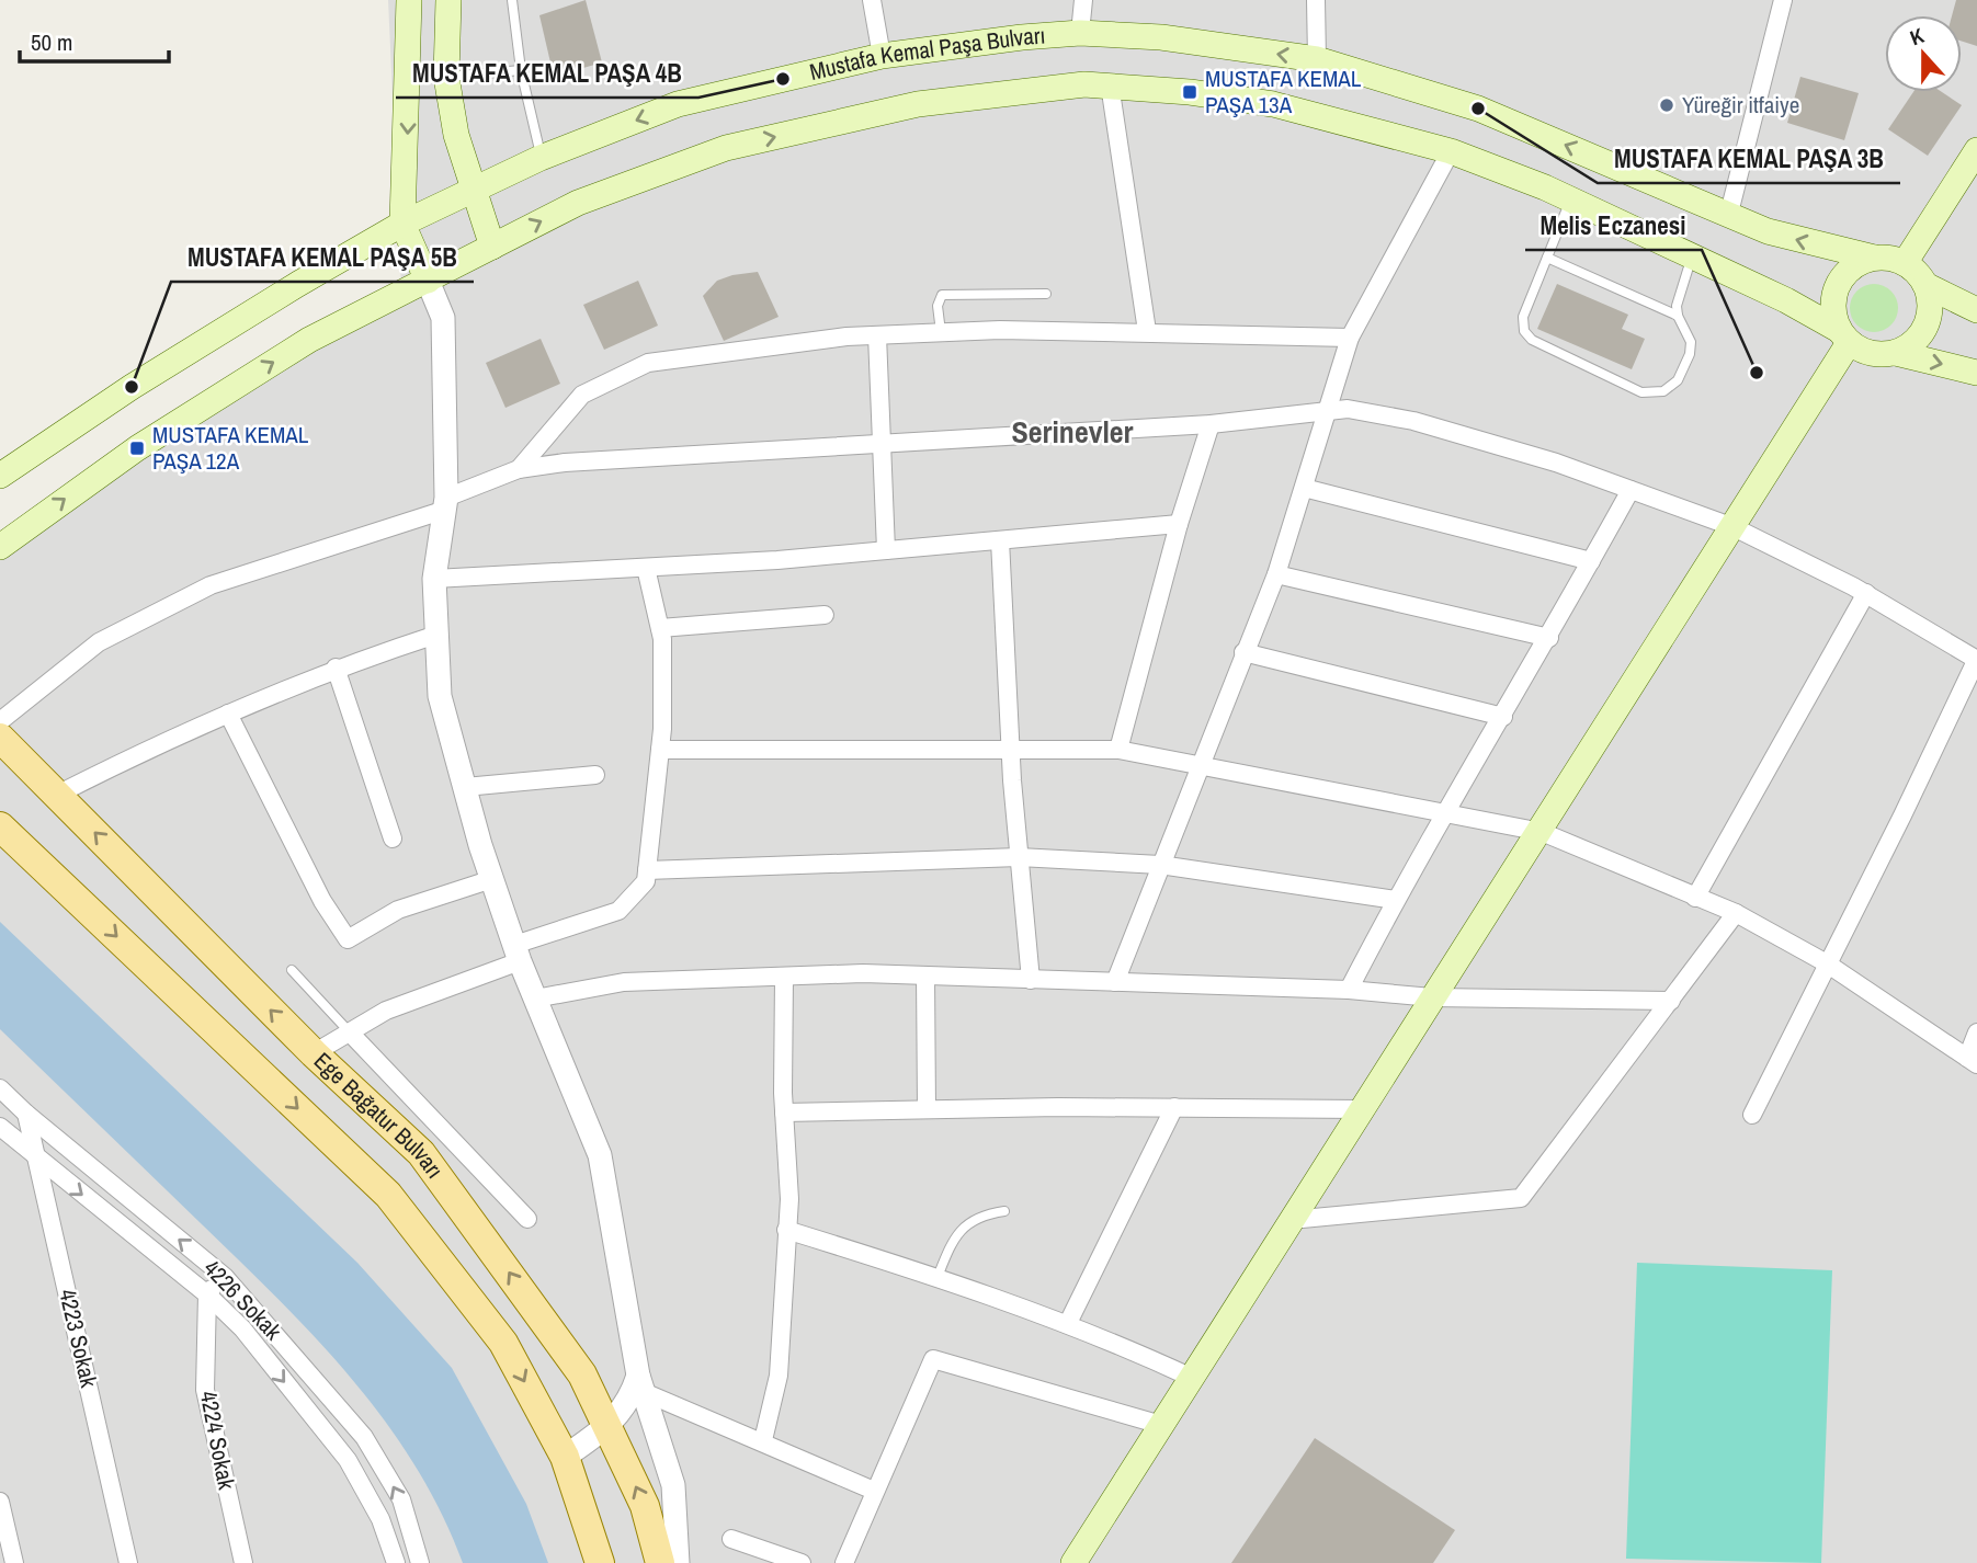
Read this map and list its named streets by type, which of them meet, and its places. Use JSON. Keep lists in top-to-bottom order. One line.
{"streets":{"main road":["Mustafa Kemal Paşa Bulvarı","Ege Bağatur Bulvarı"],"street":["4226 Sokak","4223 Sokak","4224 Sokak"]},"crossings":[["4226 Sokak","4223 Sokak"]],"districts":["Serinevler"],"places":{"other":["MUSTAFA KEMAL PAŞA 4B","Yüreğir itfaiye","MUSTAFA KEMAL PAŞA 3B","Melis Eczanesi","MUSTAFA KEMAL PAŞA 5B"],"transit":["MUSTAFA KEMAL PAŞA 13A","MUSTAFA KEMAL PAŞA 12A"]},"scale_bar":"50 m","north":"top"}
